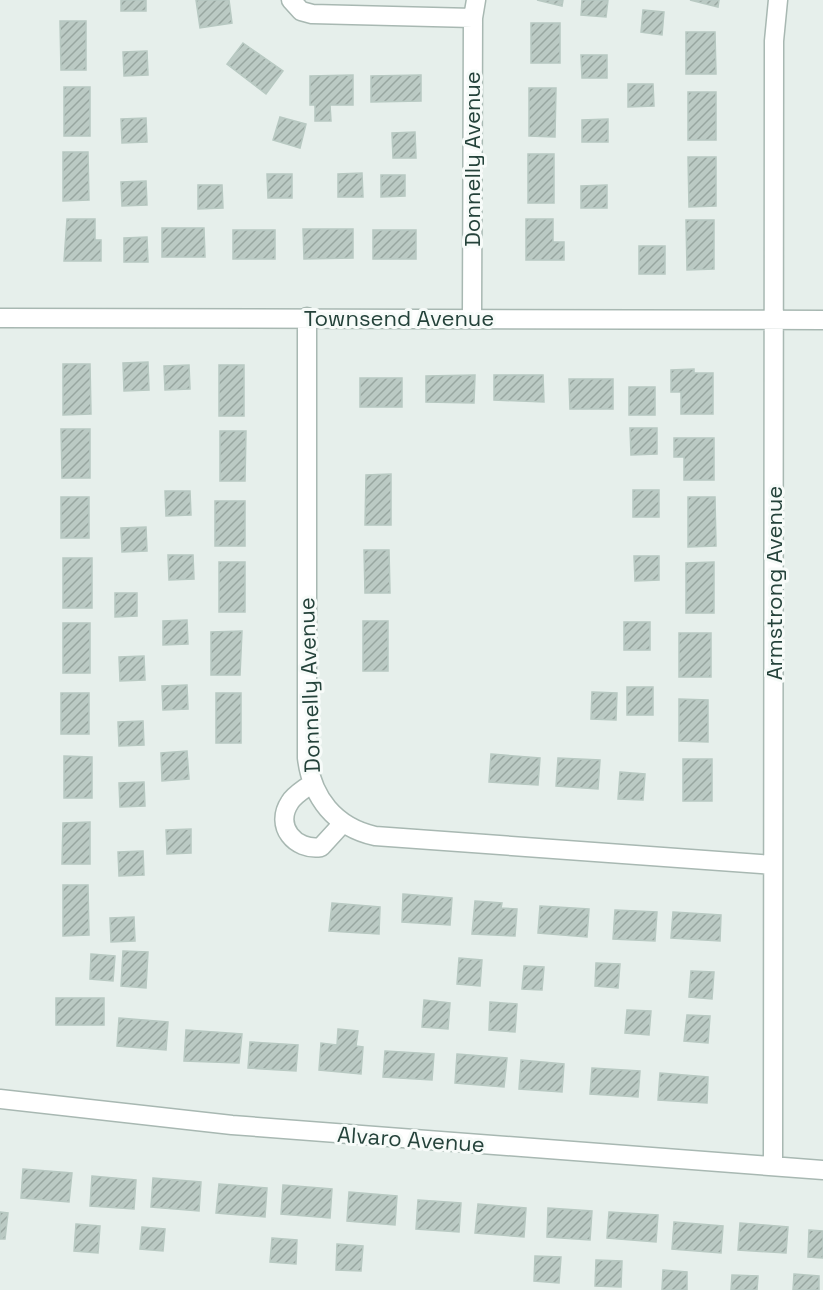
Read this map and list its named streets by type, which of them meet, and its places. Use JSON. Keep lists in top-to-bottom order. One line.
{"streets":{"street":["Donnelly Avenue","Townsend Avenue","Armstrong Avenue","Alvaro Avenue"]},"crossings":[["Donnelly Avenue","Townsend Avenue"],["Donnelly Avenue","Armstrong Avenue"],["Townsend Avenue","Armstrong Avenue"],["Armstrong Avenue","Alvaro Avenue"]]}
